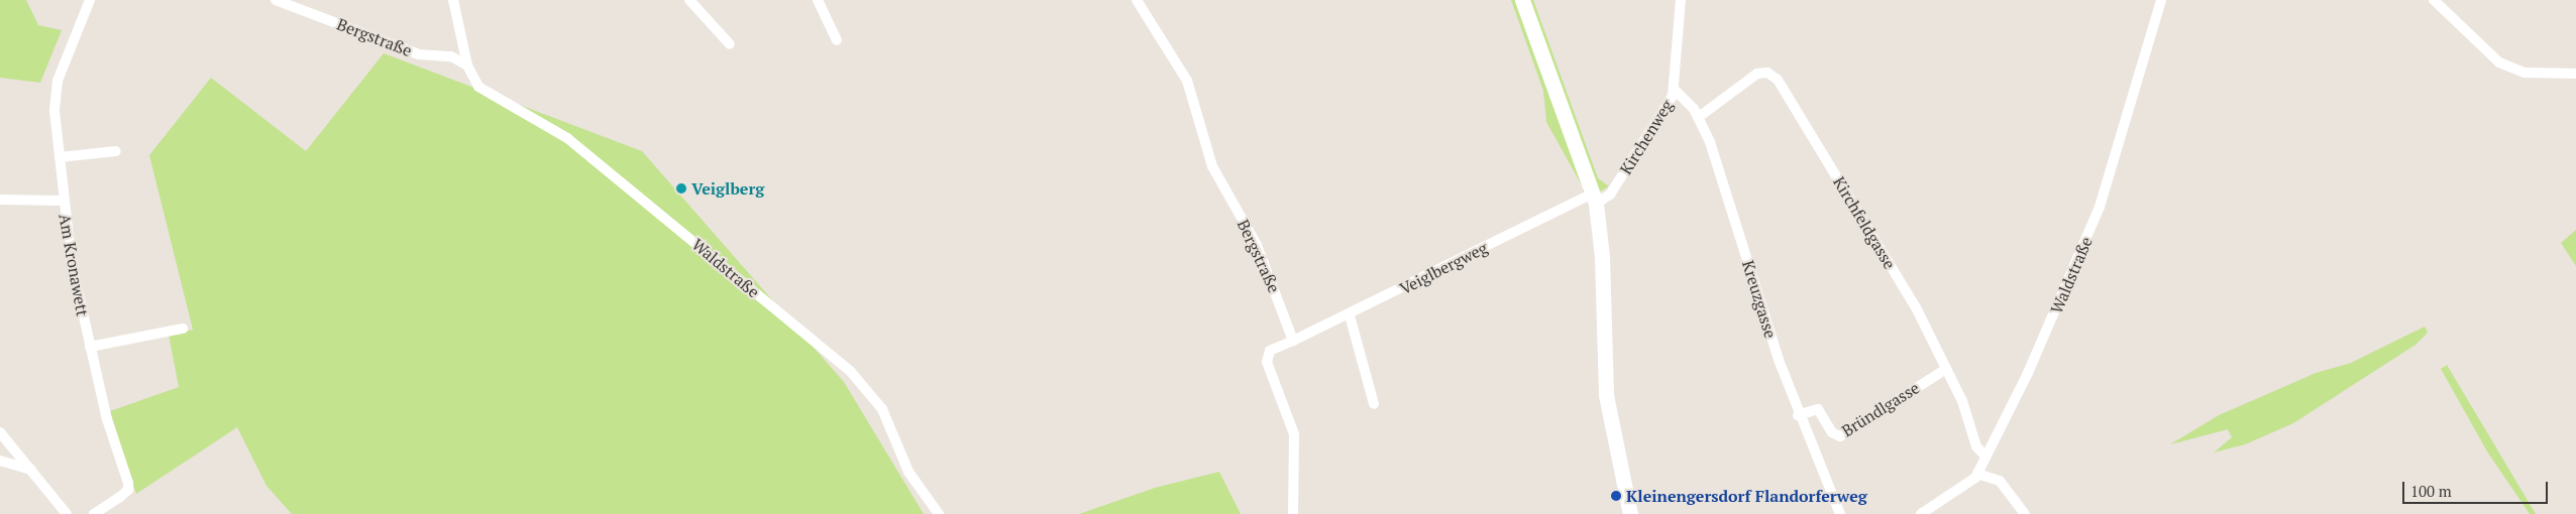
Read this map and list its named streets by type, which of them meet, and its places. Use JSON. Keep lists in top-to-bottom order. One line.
{"streets":{"street":["Bergstraße","Kirchenweg","Kirchfeldgasse","Am Kronawett","Waldstraße","Veiglbergweg","Kreuzgasse","Bründlgasse"]},"crossings":[["Bergstraße","Waldstraße"],["Bergstraße","Veiglbergweg"],["Kirchenweg","Veiglbergweg"],["Kirchenweg","Kreuzgasse"],["Kirchfeldgasse","Waldstraße"],["Kirchfeldgasse","Kreuzgasse"],["Kirchfeldgasse","Bründlgasse"],["Kreuzgasse","Bründlgasse"]],"places":["Veiglberg","Kleinengersdorf Flandorferweg"],"scale_bar":"100 m"}
